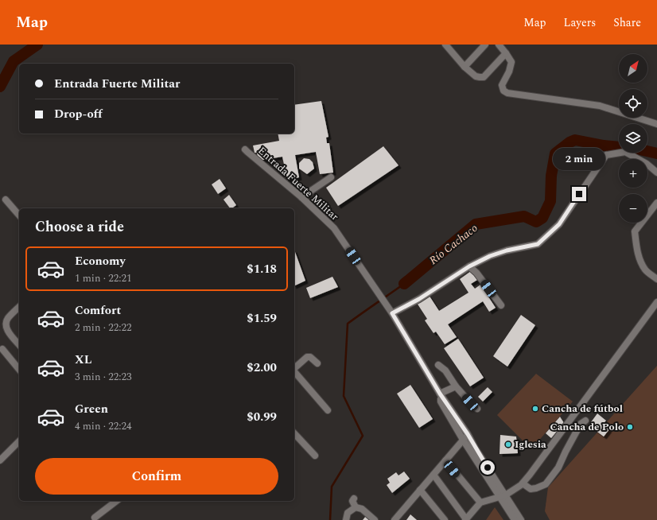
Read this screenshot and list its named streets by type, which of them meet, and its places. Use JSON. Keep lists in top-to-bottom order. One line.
{"streets":{"street":["Entrada Fuerte Militar"]},"water":["Río Cachaco"],"places":["Cancha de fútbol","Cancha de Polo","Iglesia"],"north":"top right","page":{"header":"Map","nav":["Map","Layers","Share"],"map_buttons":["+","−"],"banner":["Entrada Fuerte Militar","Drop-off"],"bubble":"2 min","heading":"Choose a ride","list":[{"name":"Economy","note":"1 min · 22:21","value":"$1.18"},{"name":"Comfort","note":"2 min · 22:22","value":"$1.59"},{"name":"XL","note":"3 min · 22:23","value":"$2.00"},{"name":"Green","note":"4 min · 22:24","value":"$0.99"}],"buttons":"Confirm"}}
